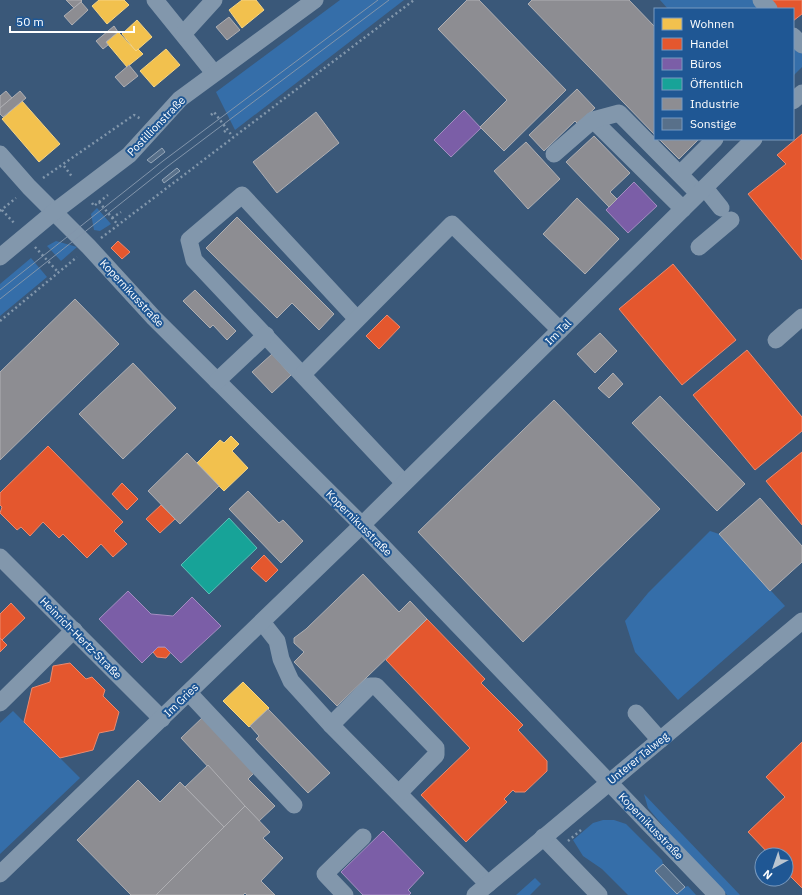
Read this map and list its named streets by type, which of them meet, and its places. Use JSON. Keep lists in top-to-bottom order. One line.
{"streets":{"street":["Postillionstraße","Kopernikusstraße","Im Tal","Heinrich-Hertz-Straße","Im Gries","Unterer Talweg"]},"crossings":[["Postillionstraße","Kopernikusstraße"],["Kopernikusstraße","Im Tal"],["Kopernikusstraße","Im Gries"],["Kopernikusstraße","Unterer Talweg"],["Im Tal","Im Gries"],["Heinrich-Hertz-Straße","Im Gries"]],"legend":["Wohnen","Handel","Büros","Öffentlich","Industrie","Sonstige"],"scale_bar":"50 m","north":"bottom left"}
